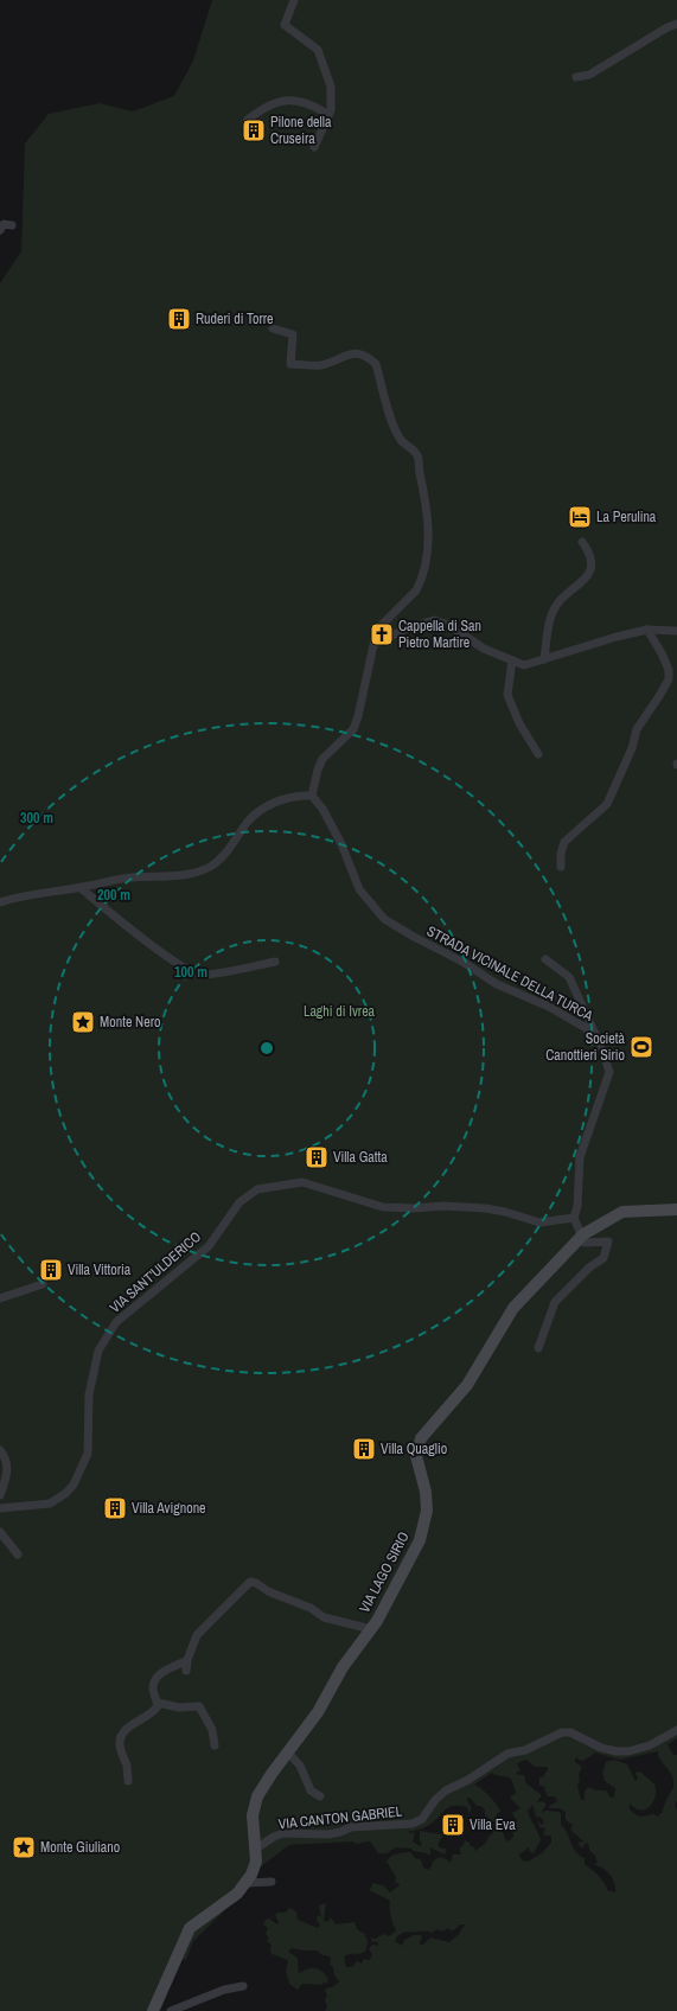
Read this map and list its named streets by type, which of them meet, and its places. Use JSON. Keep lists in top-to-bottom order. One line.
{"streets":{"main road":["VIA LAGO SIRIO"],"street":["STRADA VICINALE DELLA TURCA","VIA SANT'ULDERICO","VIA CANTON GABRIEL"]},"crossings":[["VIA LAGO SIRIO","VIA CANTON GABRIEL"]],"parks":["Laghi di Ivrea"],"places":{"building":["Pilone della Cruseira","Ruderi di Torre","Villa Gatta","Villa Vittoria","Villa Quaglio","Villa Avignone","Villa Eva"],"hotel":["La Perulina"],"church":["Cappella di San Pietro Martire"],"place":["Monte Nero","Monte Giuliano"],"sports":["Società Canottieri Sirio"]},"rings":["300 m","200 m","100 m"]}
